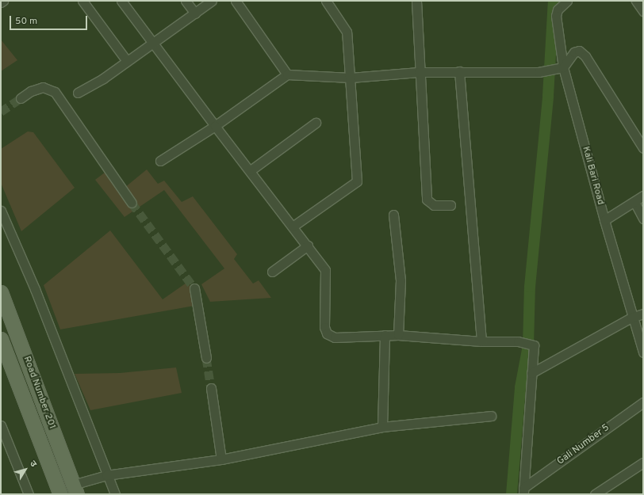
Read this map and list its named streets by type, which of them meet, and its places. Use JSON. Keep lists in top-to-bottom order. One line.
{"streets":{"main road":["Road Number 201"],"street":["Kali Bari Road","Gali Number 5"]},"scale_bar":"50 m","north":"top right"}
